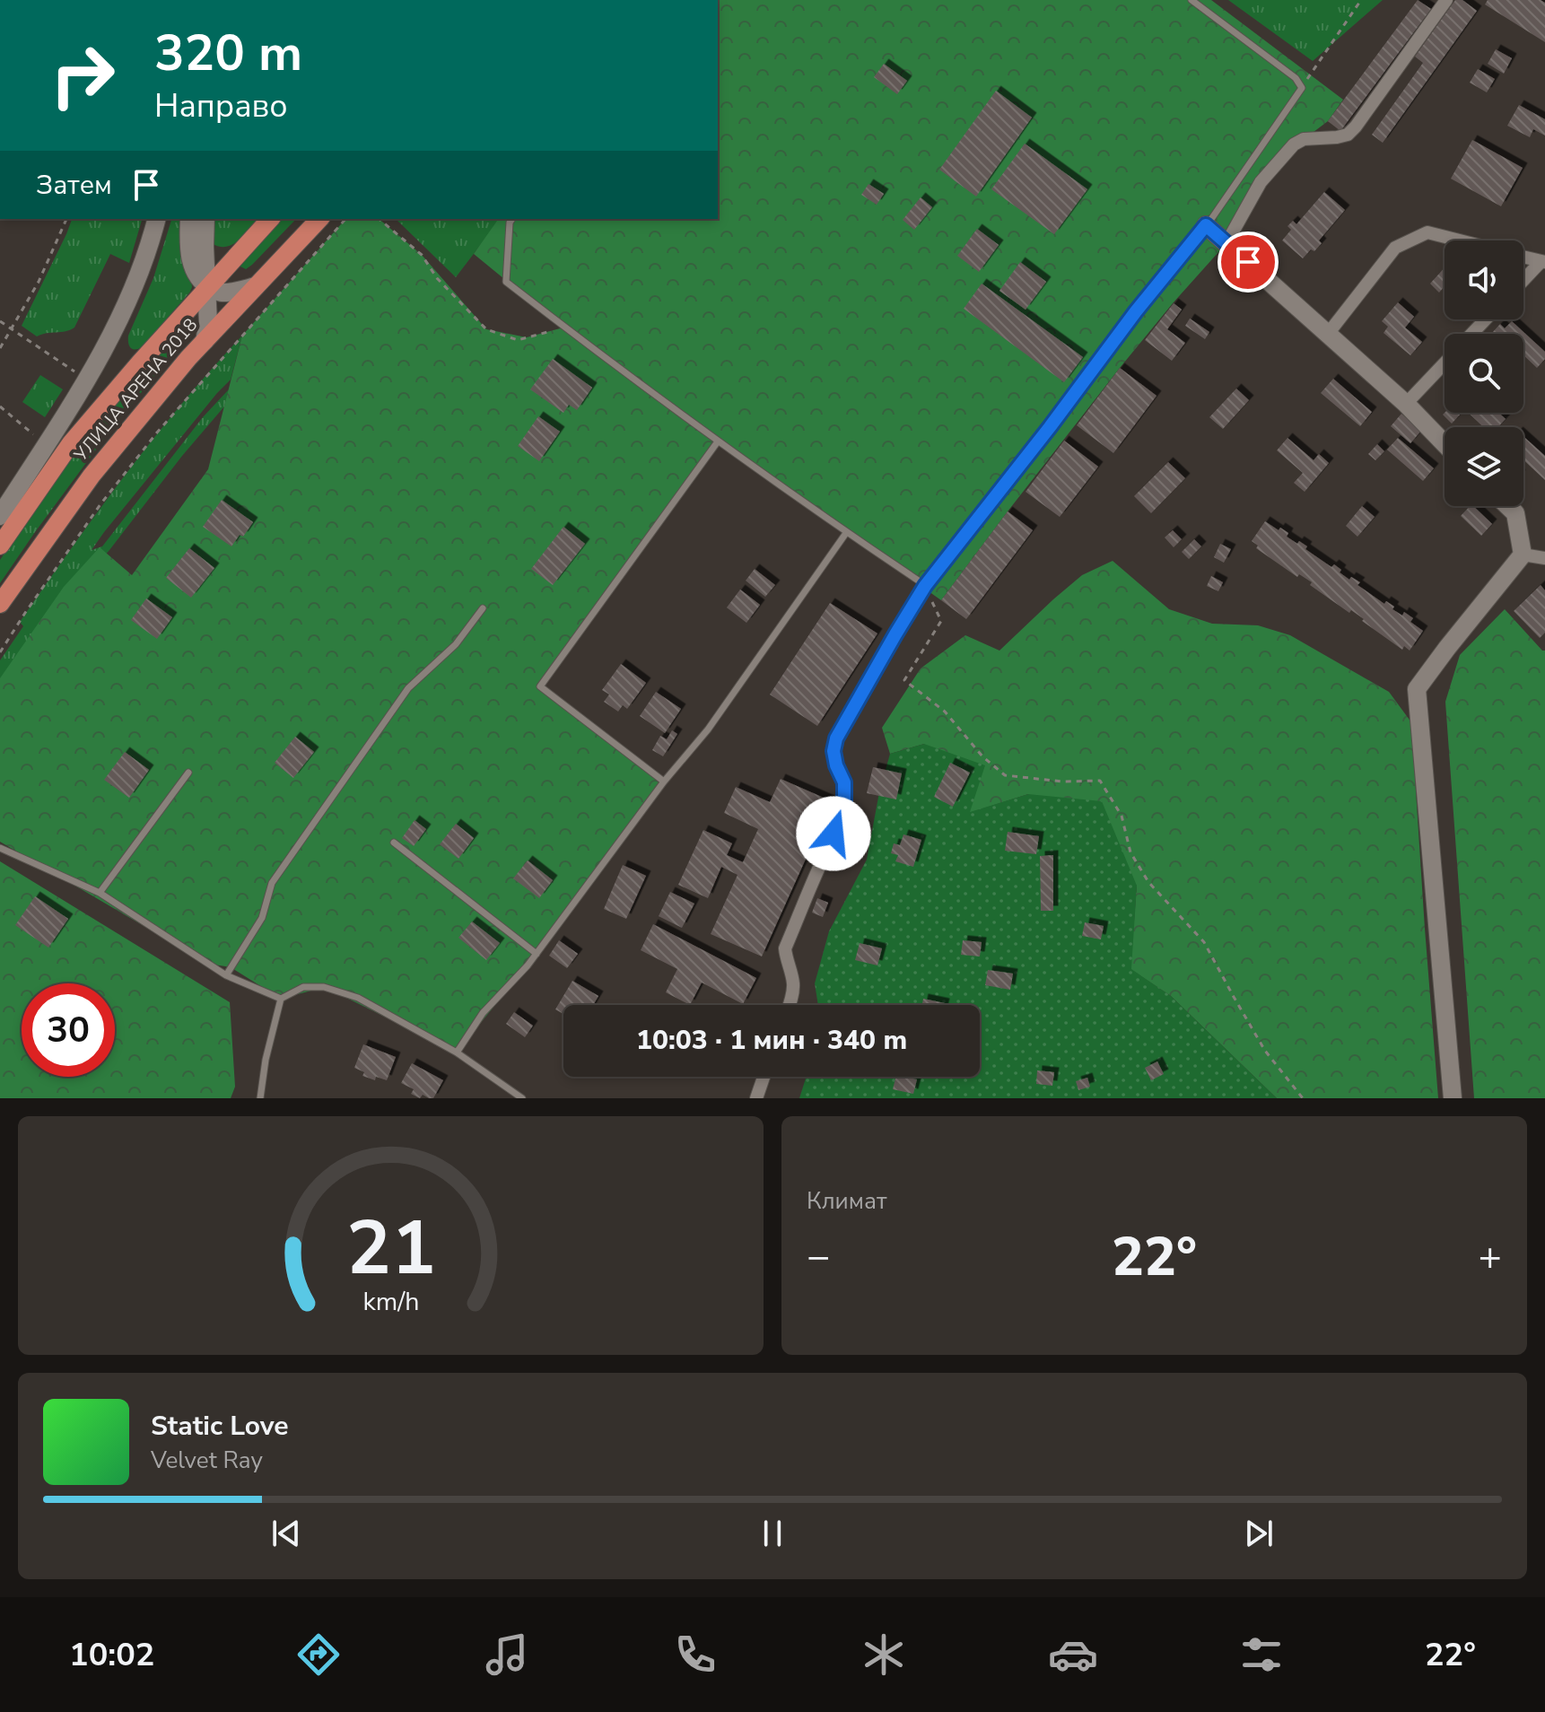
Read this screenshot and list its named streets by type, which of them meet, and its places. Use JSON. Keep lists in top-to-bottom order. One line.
{"streets":{"main road":["УЛИЦА АРЕНА 2018"]},"page":{"turn":["320 m","Направо"],"then":"Затем","limit":"30","trip":"10:03 · 1 мин · 340 m","tile":"Климат","heat":["−","22°","+"],"song":["Static Love","Velvet Ray"],"tabs":["10:02","22°"],"gauge":["21","km/h"]}}
